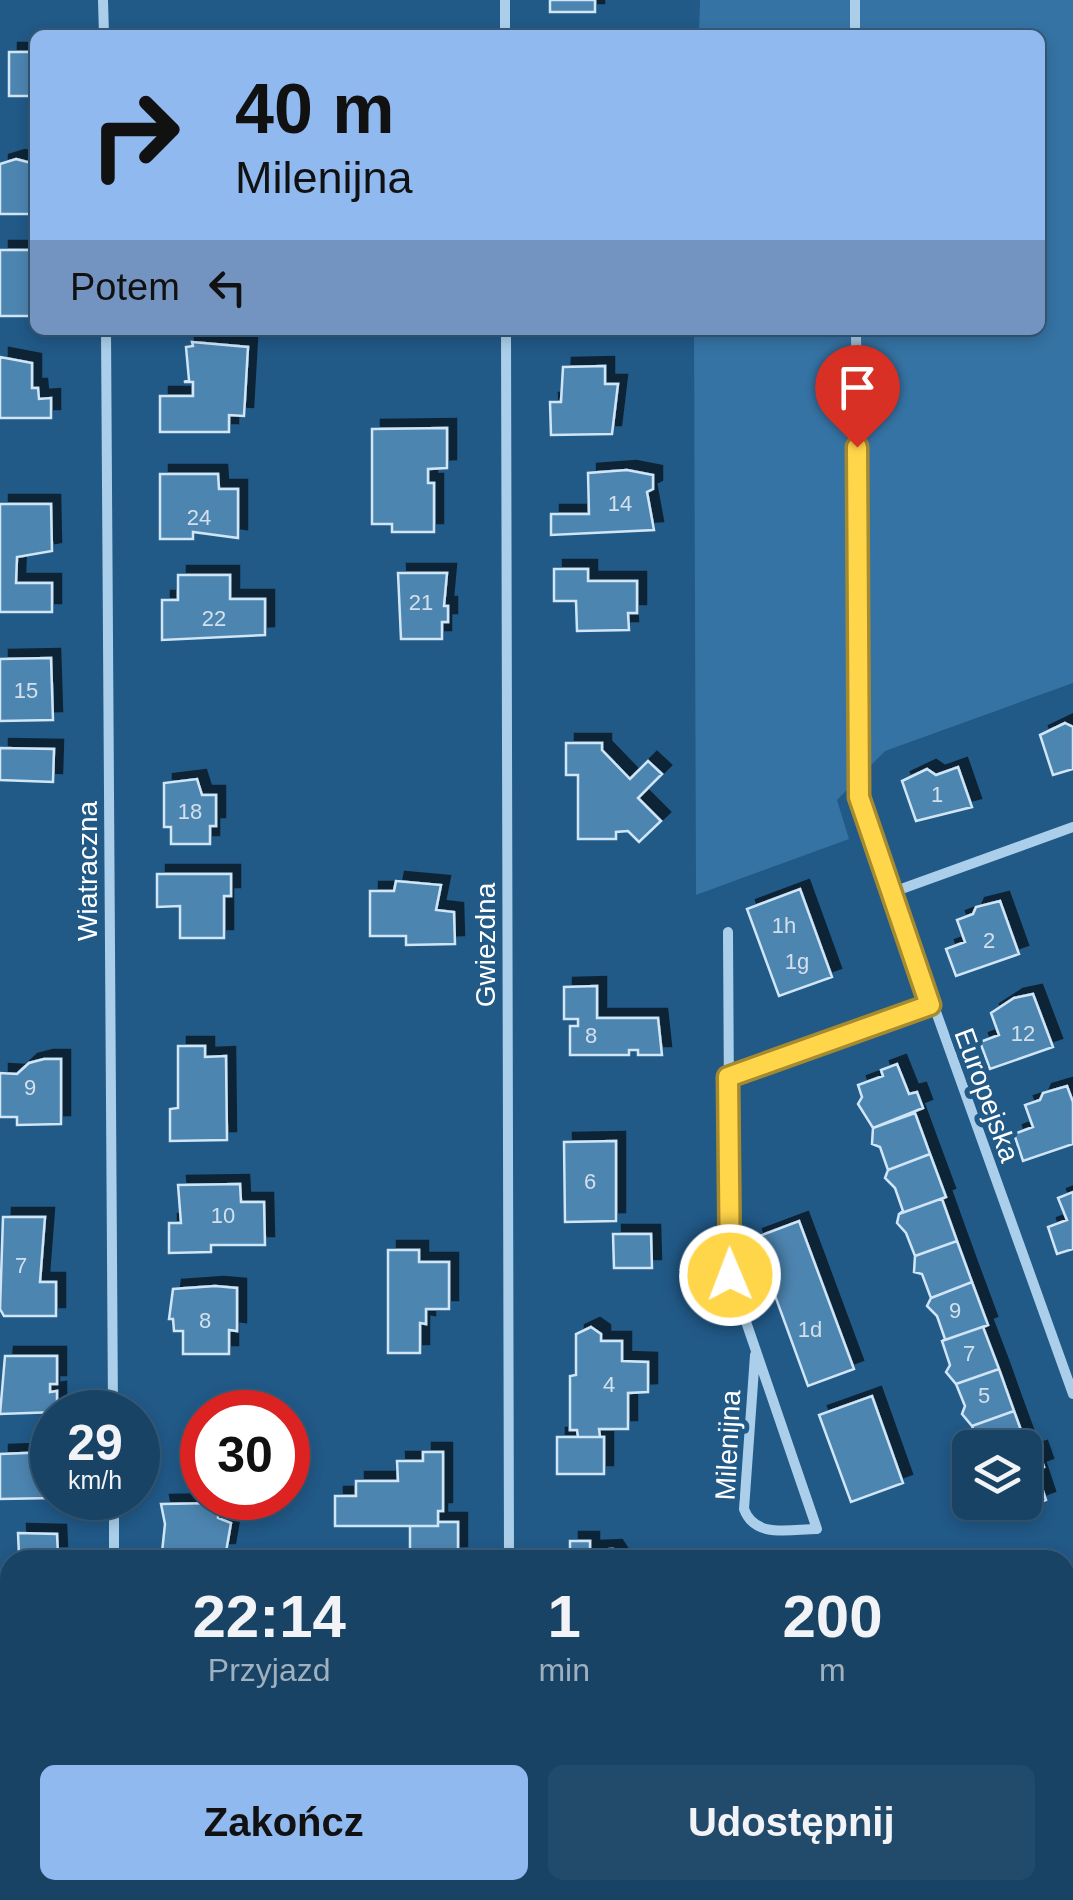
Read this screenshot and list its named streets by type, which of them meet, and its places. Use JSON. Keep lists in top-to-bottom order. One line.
{"streets":{"street":["Wiatraczna","Gwiezdna","Europejska","Milenijna"]},"house_numbers":["14","24","21","22","15","1","18","1h","2","1g","12","8","9","6","10","7","9","8","1d","7","4","5"],"page":{"turn":["40 m","Milenijna"],"then":"Potem","speed":"29 km/h","limit":"30","eta":["22:14","Przyjazd","1","min","200","m"],"buttons":["Zakończ","Udostępnij"]}}
